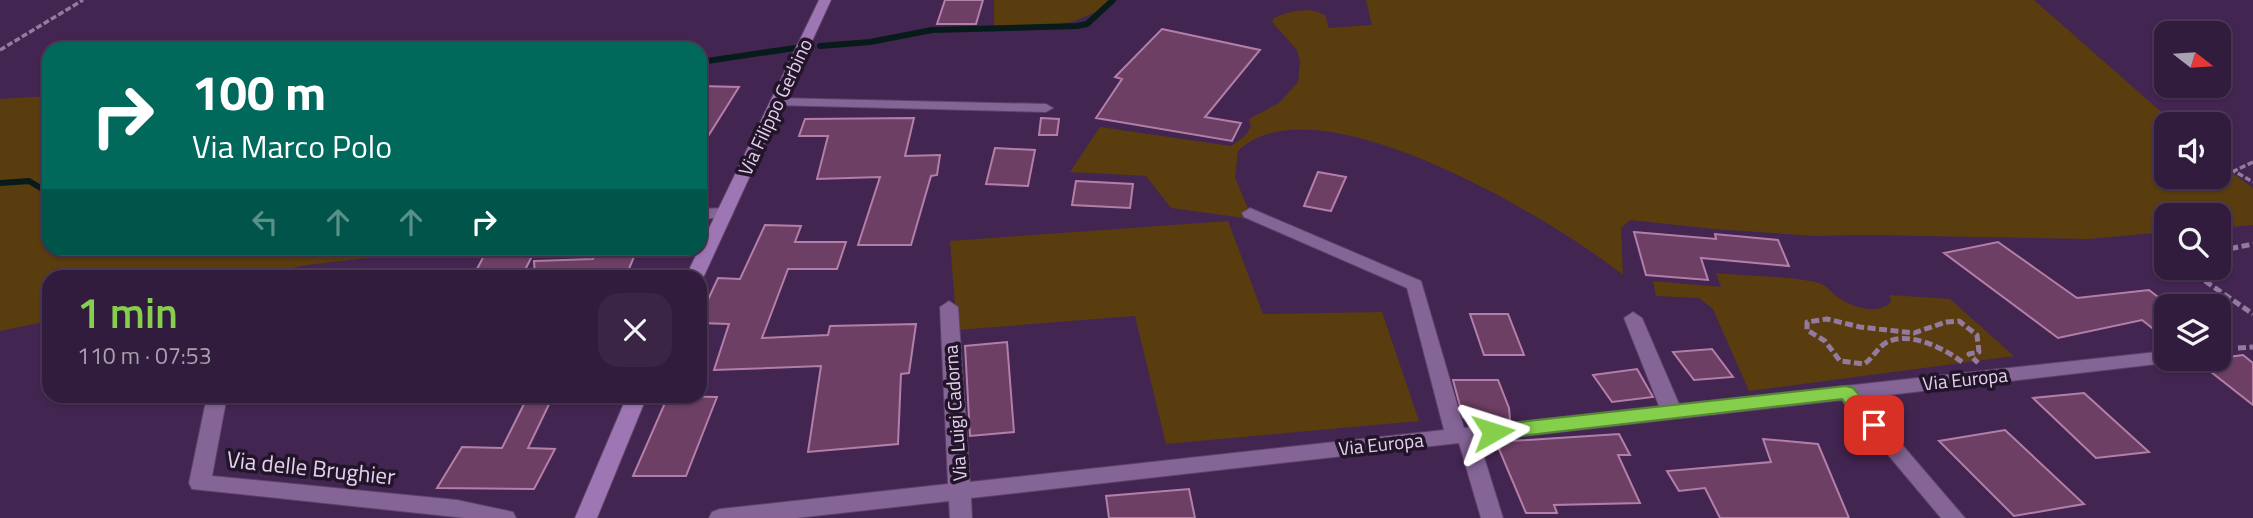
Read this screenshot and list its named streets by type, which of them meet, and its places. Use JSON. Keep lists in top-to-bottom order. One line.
{"streets":{"street":["Via Filippo Gerbino","Via Europa","Via Luigi Cadorna","Via delle Brughier"]},"crossings":[["Via Europa","Via Luigi Cadorna"]],"north":"right","page":{"turn":["100 m","Via Marco Polo"],"heading":["1 min","110 m · 07:53"]}}
